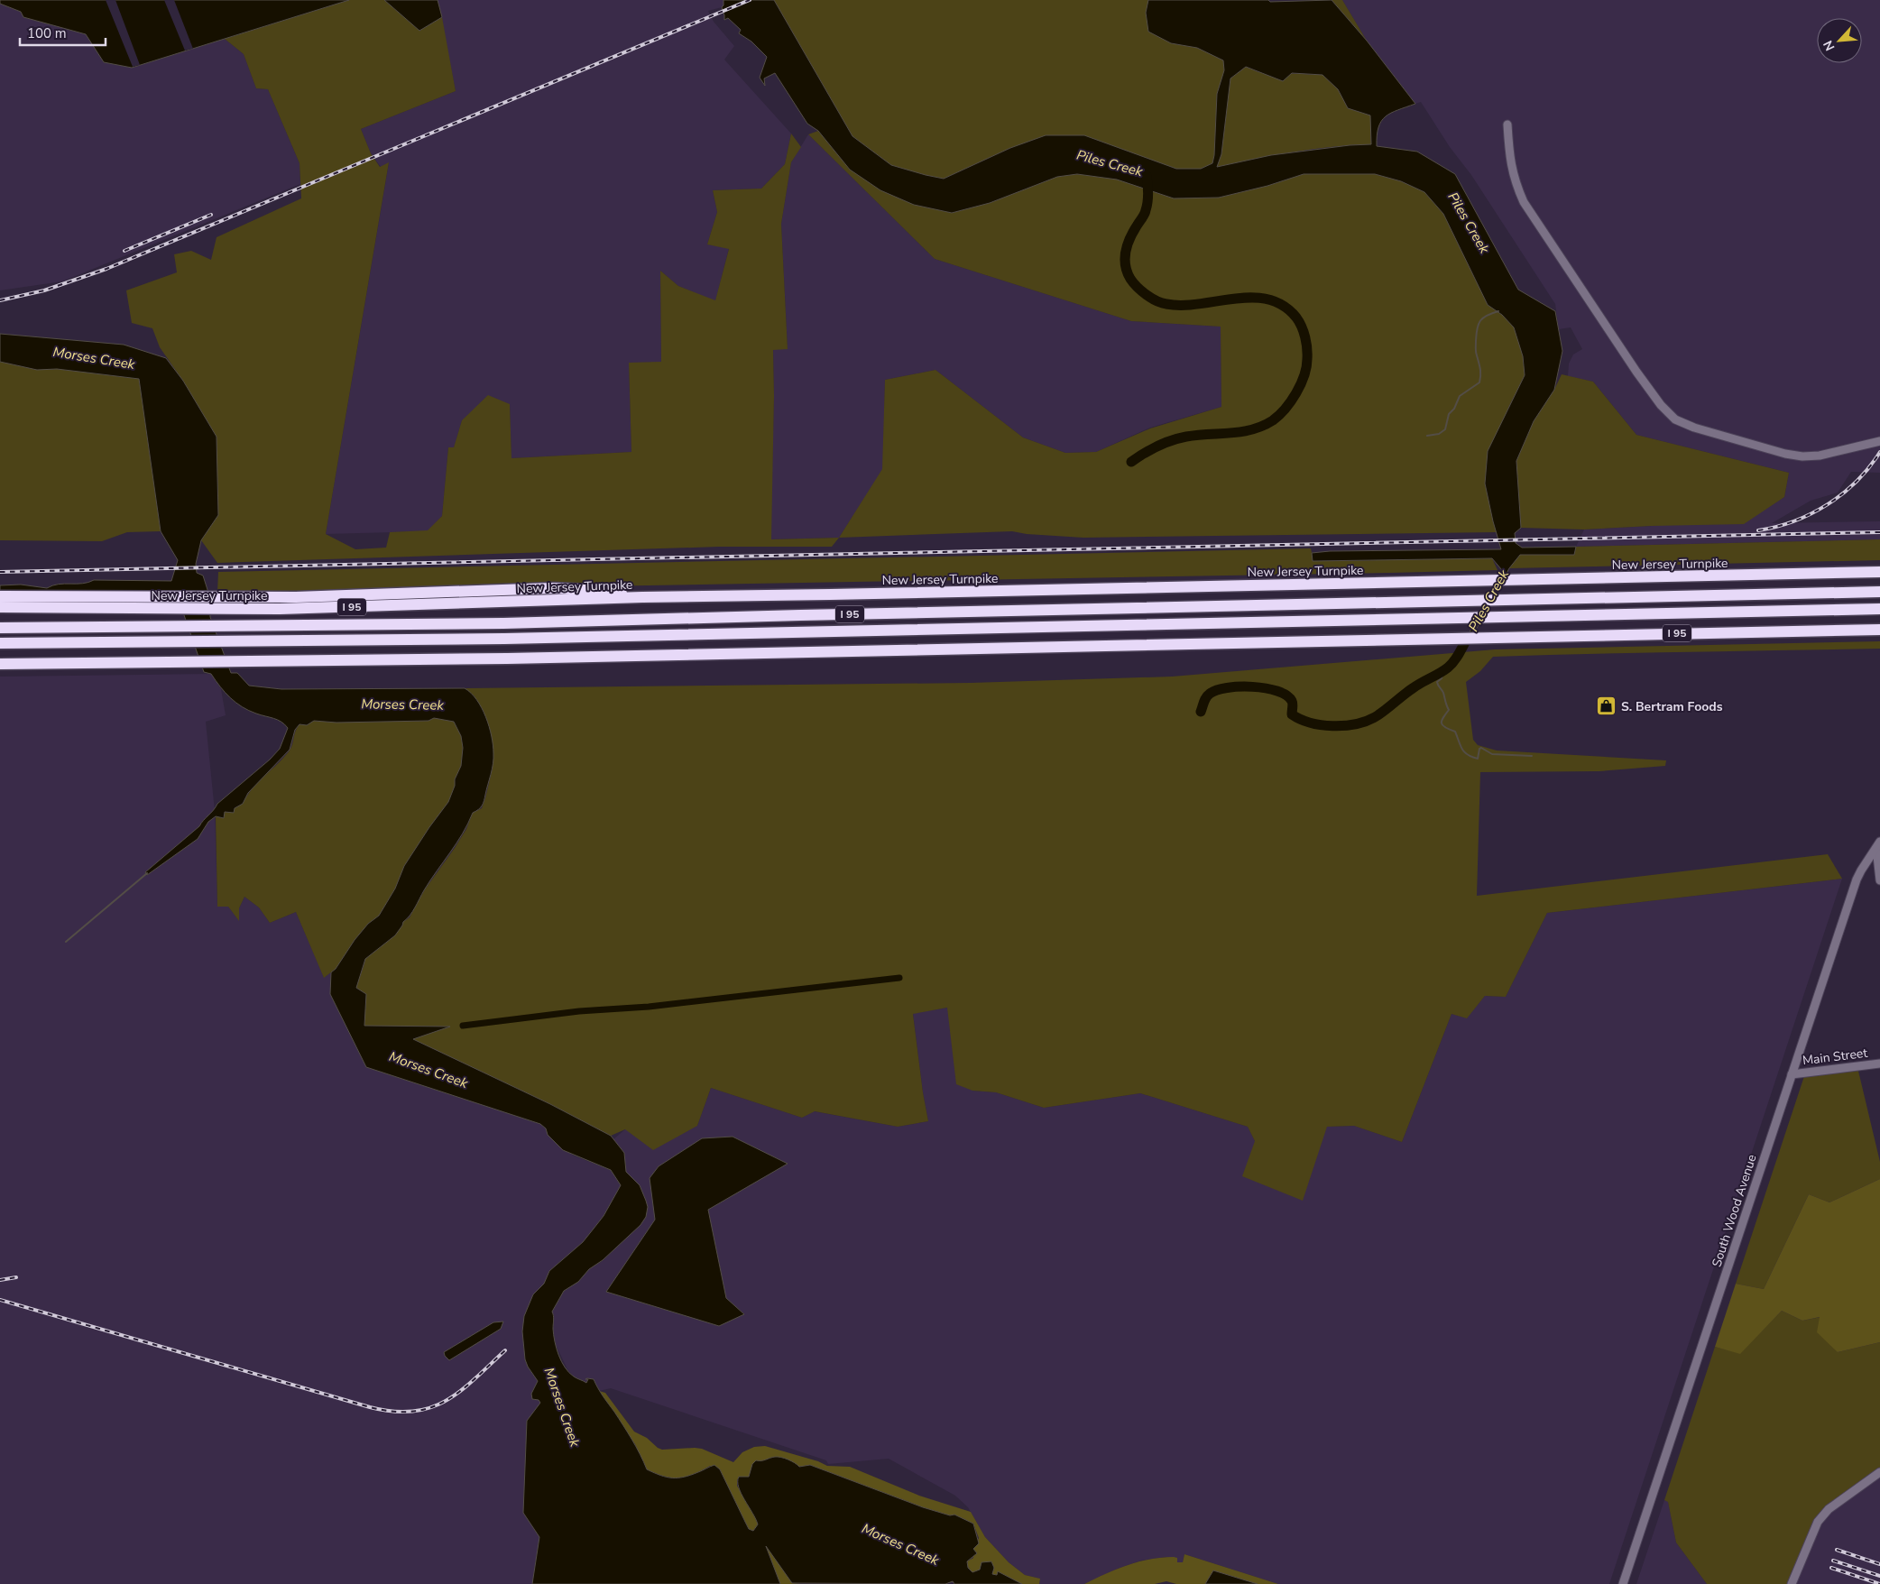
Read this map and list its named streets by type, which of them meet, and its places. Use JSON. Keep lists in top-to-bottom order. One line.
{"streets":{"highway":["New Jersey Turnpike","I 95"],"street":["Main Street","South Wood Avenue"]},"crossings":[["Main Street","South Wood Avenue"]],"water":["Piles Creek","Morses Creek"],"places":{"shop":["S. Bertram Foods"]},"scale_bar":"100 m","north":"bottom left"}
